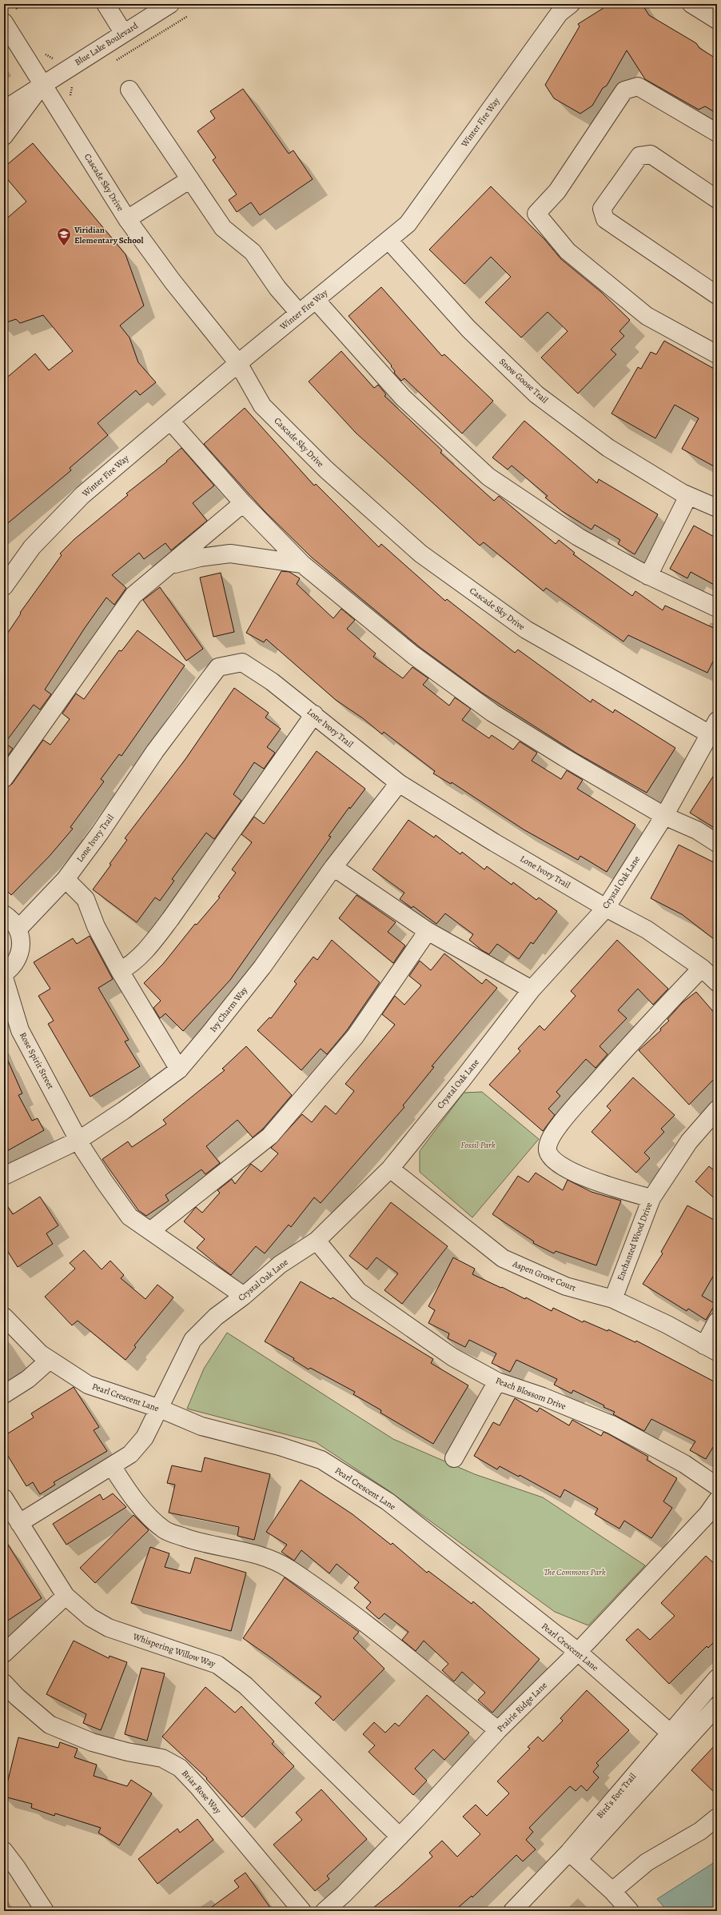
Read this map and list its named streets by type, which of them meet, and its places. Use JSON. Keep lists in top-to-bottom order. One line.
{"streets":{"street":["Blue Lake Boulevard","Winter Fire Way","Cascade Sky Drive","Snow Goose Trail","Lone Ivory Trail","Crystal Oak Lane","Ivy Charm Way","Rose Spirit Street","Enchanted Wood Drive","Aspen Grove Court","Peach Blossom Drive","Pearl Crescent Lane","Whispering Willow Way","Prairie Ridge Lane","Briar Rose Way","Bird's Fort Trail"]},"crossings":[["Blue Lake Boulevard","Cascade Sky Drive"],["Winter Fire Way","Cascade Sky Drive"],["Winter Fire Way","Snow Goose Trail"],["Cascade Sky Drive","Crystal Oak Lane"],["Lone Ivory Trail","Crystal Oak Lane"],["Lone Ivory Trail","Ivy Charm Way"],["Crystal Oak Lane","Rose Spirit Street"],["Crystal Oak Lane","Aspen Grove Court"],["Crystal Oak Lane","Peach Blossom Drive"],["Crystal Oak Lane","Pearl Crescent Lane"],["Crystal Oak Lane","Whispering Willow Way"],["Ivy Charm Way","Rose Spirit Street"],["Enchanted Wood Drive","Aspen Grove Court"],["Pearl Crescent Lane","Prairie Ridge Lane"],["Pearl Crescent Lane","Bird's Fort Trail"],["Whispering Willow Way","Prairie Ridge Lane"]],"parks":["Fossil Park","The Commons Park"],"places":{"school or university":["Viridian Elementary School"]}}
